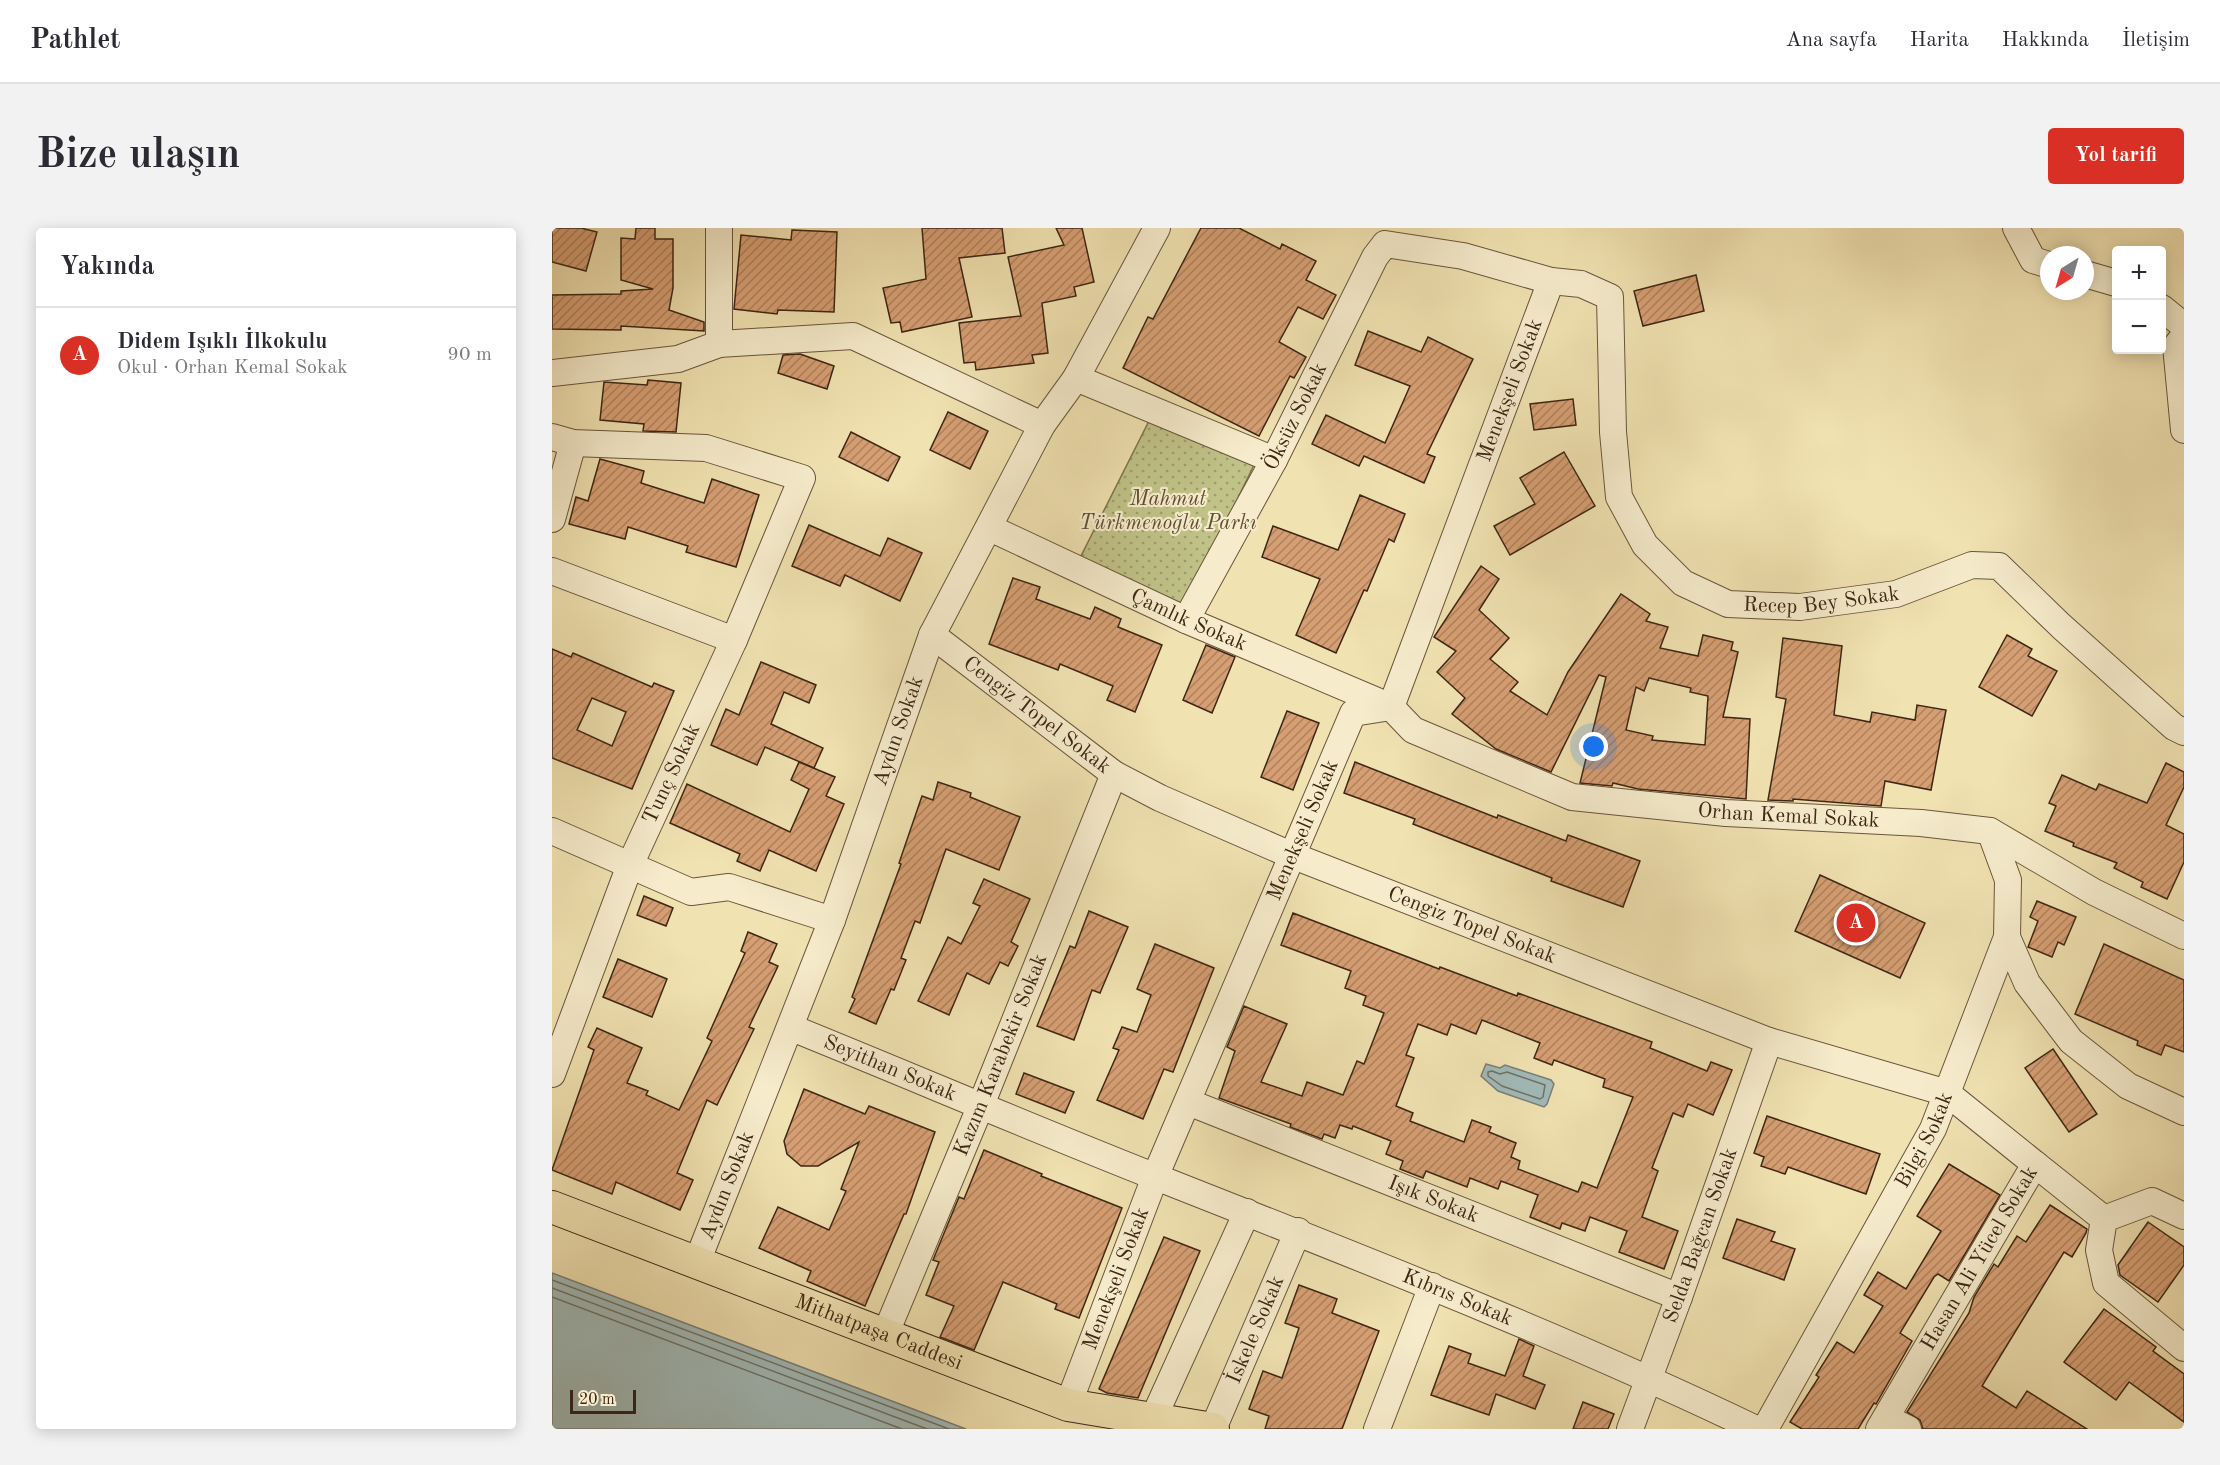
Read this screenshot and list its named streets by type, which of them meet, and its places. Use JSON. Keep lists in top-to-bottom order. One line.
{"streets":{"main road":["Mithatpaşa Caddesi"],"street":["Menekşeli Sokak","Öksüz Sokak","Recep Bey Sokak","Çamlık Sokak","Cengiz Topel Sokak","Aydın Sokak","Tunç Sokak","Orhan Kemal Sokak","Kazım Karabekir Sokak","Seyithan Sokak","Bilgi Sokak","Işık Sokak","Selda Bağcan Sokak","Hasan Ali Yücel Sokak","Kıbrıs Sokak","İskele Sokak"]},"crossings":[["Menekşeli Sokak","Recep Bey Sokak"],["Menekşeli Sokak","Çamlık Sokak"],["Menekşeli Sokak","Cengiz Topel Sokak"],["Menekşeli Sokak","Orhan Kemal Sokak"],["Menekşeli Sokak","Seyithan Sokak"],["Menekşeli Sokak","Işık Sokak"],["Menekşeli Sokak","Kıbrıs Sokak"],["Menekşeli Sokak","Mithatpaşa Caddesi"],["Öksüz Sokak","Recep Bey Sokak"],["Öksüz Sokak","Çamlık Sokak"],["Çamlık Sokak","Aydın Sokak"],["Çamlık Sokak","Orhan Kemal Sokak"],["Cengiz Topel Sokak","Aydın Sokak"],["Cengiz Topel Sokak","Kazım Karabekir Sokak"],["Cengiz Topel Sokak","Bilgi Sokak"],["Cengiz Topel Sokak","Selda Bağcan Sokak"],["Cengiz Topel Sokak","Hasan Ali Yücel Sokak"],["Aydın Sokak","Seyithan Sokak"],["Aydın Sokak","Mithatpaşa Caddesi"],["Orhan Kemal Sokak","Bilgi Sokak"],["Kazım Karabekir Sokak","Seyithan Sokak"],["Kazım Karabekir Sokak","Mithatpaşa Caddesi"],["Seyithan Sokak","Kıbrıs Sokak"],["Işık Sokak","Selda Bağcan Sokak"],["Selda Bağcan Sokak","Kıbrıs Sokak"],["Kıbrıs Sokak","İskele Sokak"],["İskele Sokak","Mithatpaşa Caddesi"]],"parks":["Mahmut Türkmenoğlu Parkı"],"scale_bar":"20 m","north":"bottom left","page":{"header":"Pathlet","nav":["Ana sayfa","Harita","Hakkında","İletişim"],"buttons":"Yol tarifi","title":"Bize ulaşın","heading":"Yakında","map_buttons":["+","−"],"list":[{"mark":"A","name":"Didem Işıklı İlkokulu","note":"Okul · Orhan Kemal Sokak","value":"90 m"}],"pins":"A","scale":"20 m"}}
